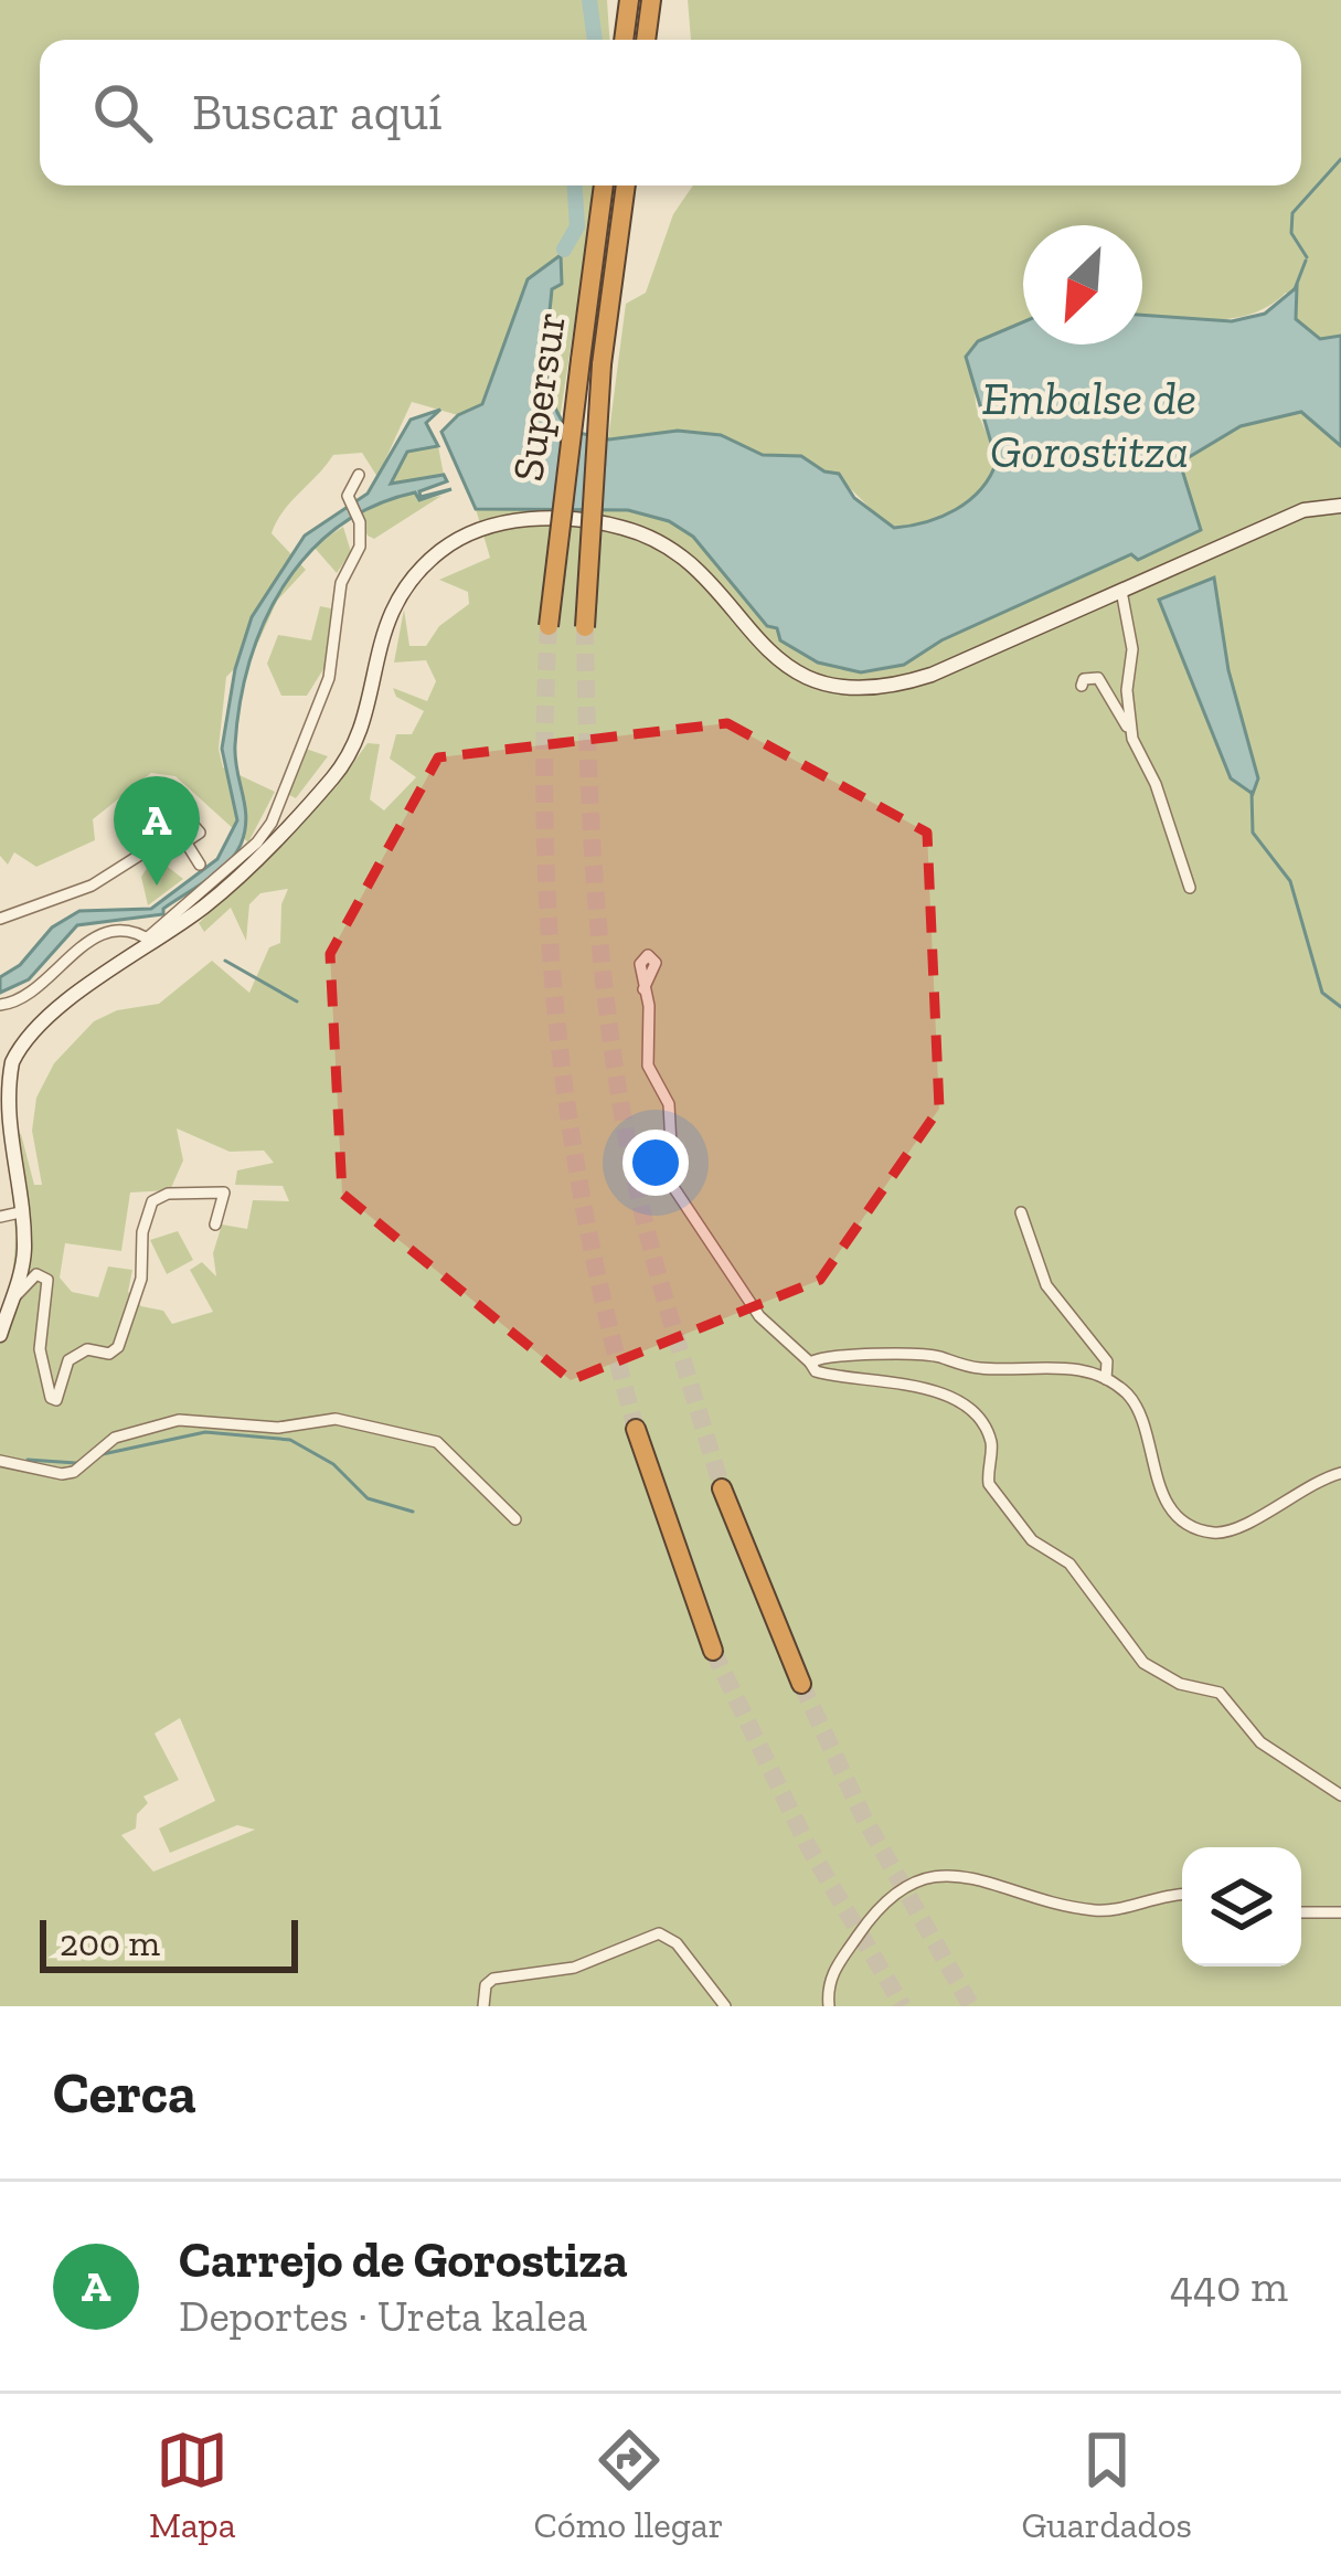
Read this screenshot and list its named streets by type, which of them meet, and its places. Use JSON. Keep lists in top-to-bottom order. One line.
{"streets":{"highway":["Supersur"]},"water":["Embalse de Gorostitza"],"scale_bar":"200 m","north":"bottom left","page":{"search":"Buscar aquí","pins":"A","scale":"200 m","heading":"Cerca","list":[{"mark":"A","name":"Carrejo de Gorostiza","note":"Deportes · Ureta kalea","value":"440 m"}],"nav":["Mapa","Cómo llegar","Guardados"]}}
